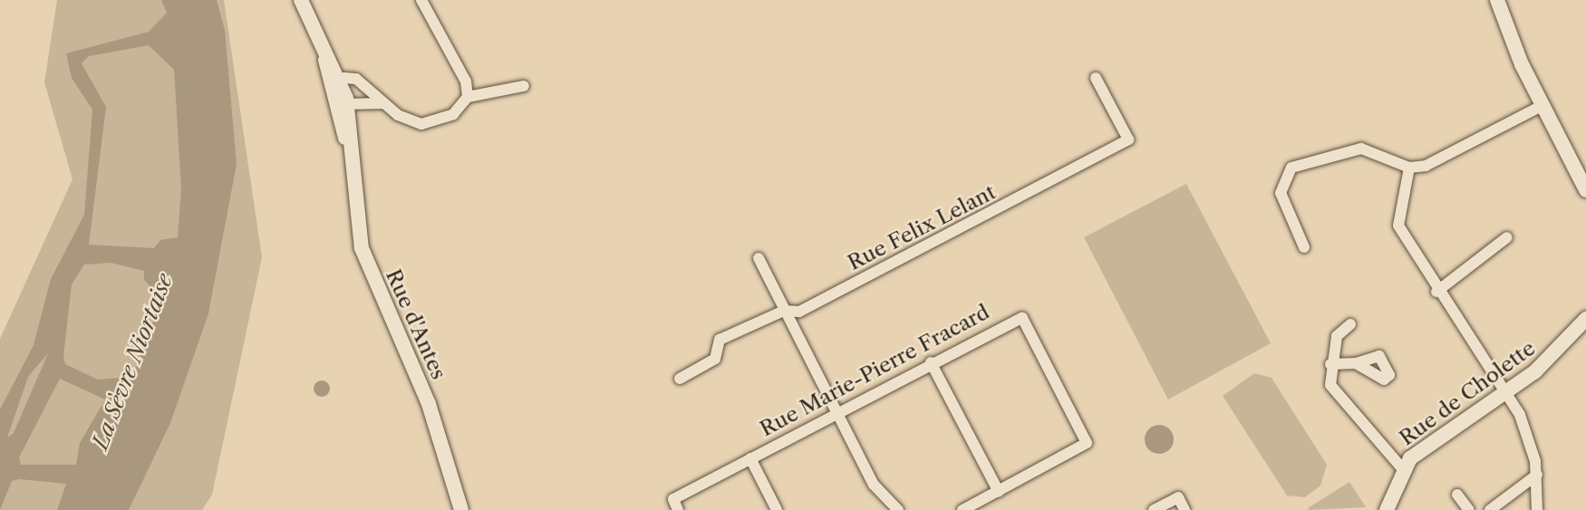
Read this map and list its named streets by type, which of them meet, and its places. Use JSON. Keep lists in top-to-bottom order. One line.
{"streets":{"street":["Rue Felix Lelant","Rue d'Antes","Rue Marie-Pierre Fracard","Rue de Cholette"]},"water":["La Sèvre Niortaise"]}
